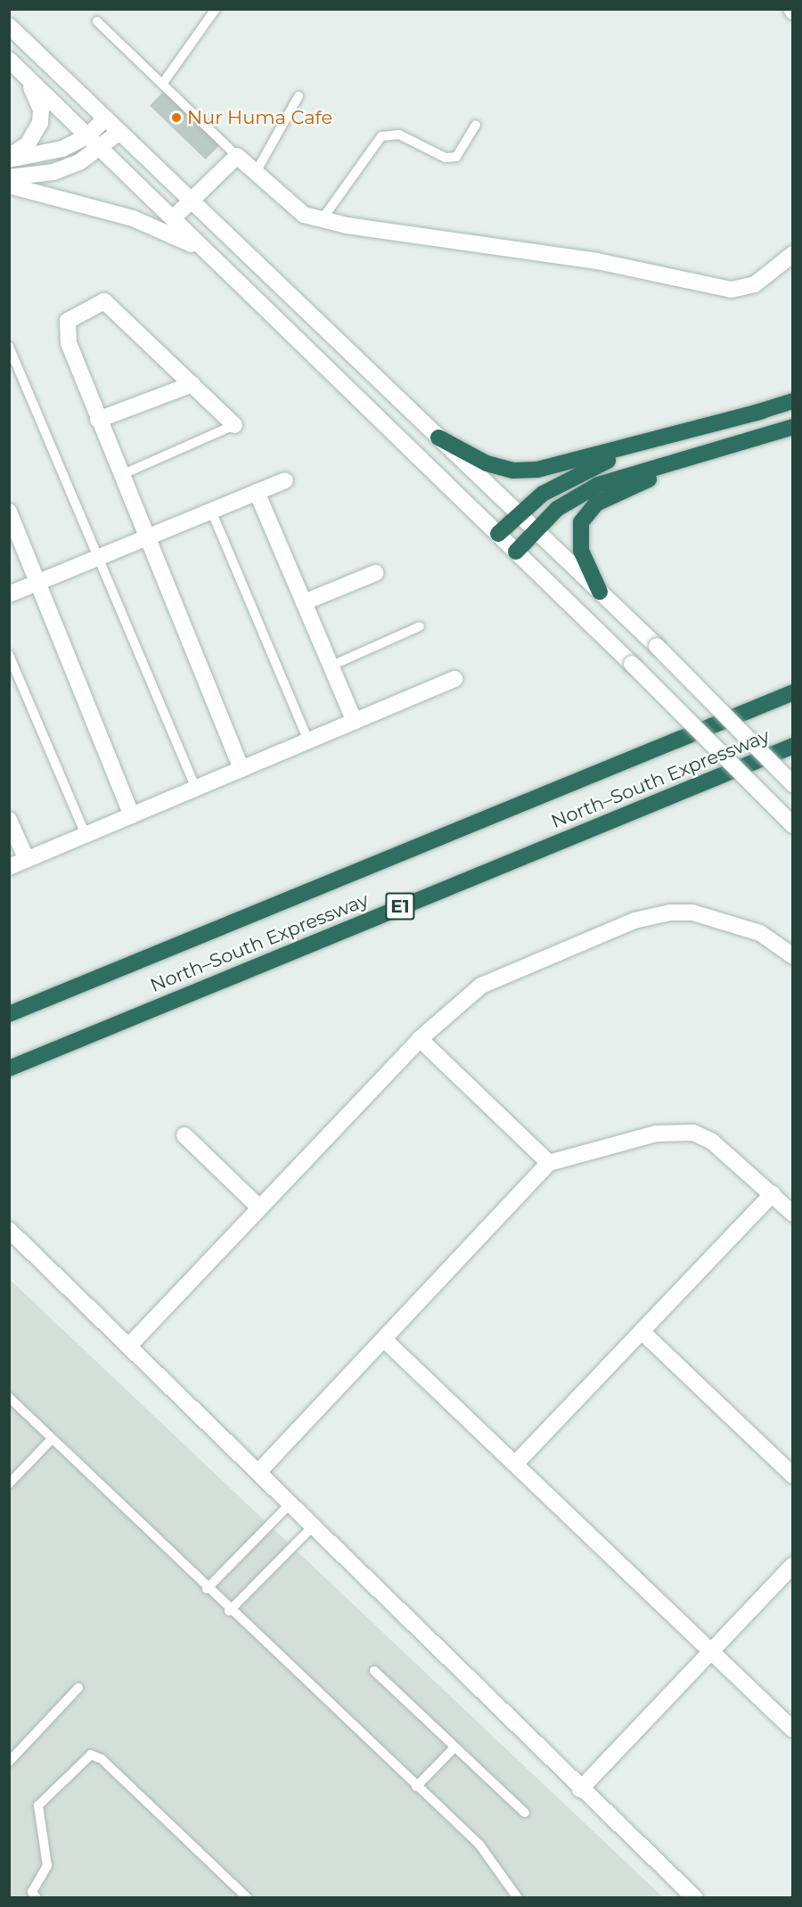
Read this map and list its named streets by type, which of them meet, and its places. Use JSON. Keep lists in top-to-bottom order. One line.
{"streets":{"highway":["North–South Expressway","E1"]},"places":["Nur Huma Cafe"]}
